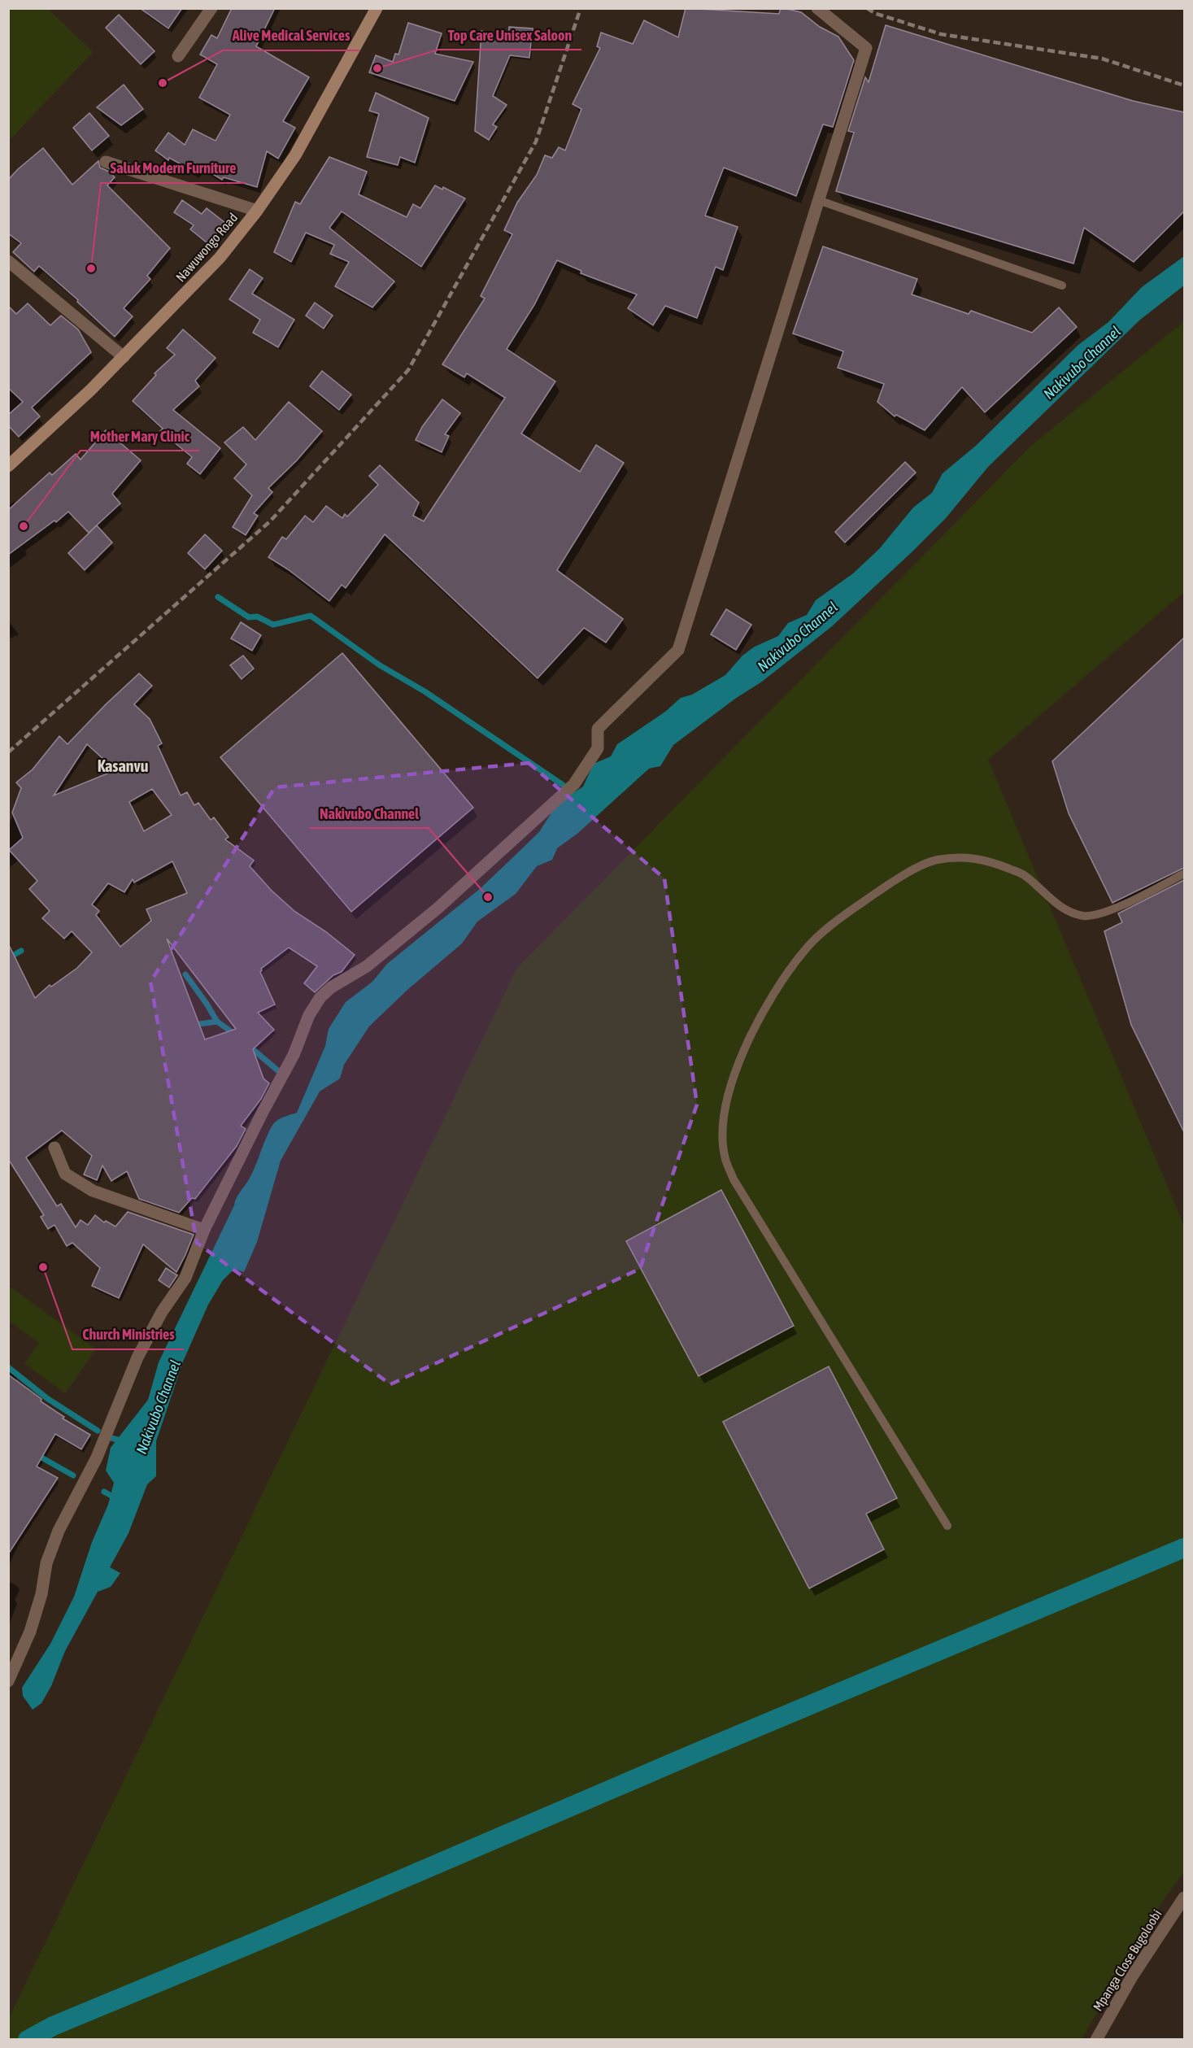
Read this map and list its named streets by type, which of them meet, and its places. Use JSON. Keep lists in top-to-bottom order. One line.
{"streets":{"street":["Nawuwongo Road","Mpanga Close Bugoloobi"]},"districts":["Kasanvu"],"water":["Nakivubo Channel"],"places":["Top Care Unisex Saloon","Alive Medical Services","Saluk Modern Furniture","Mother Mary Clinic","Nakivubo Channel","Church Ministries"]}
